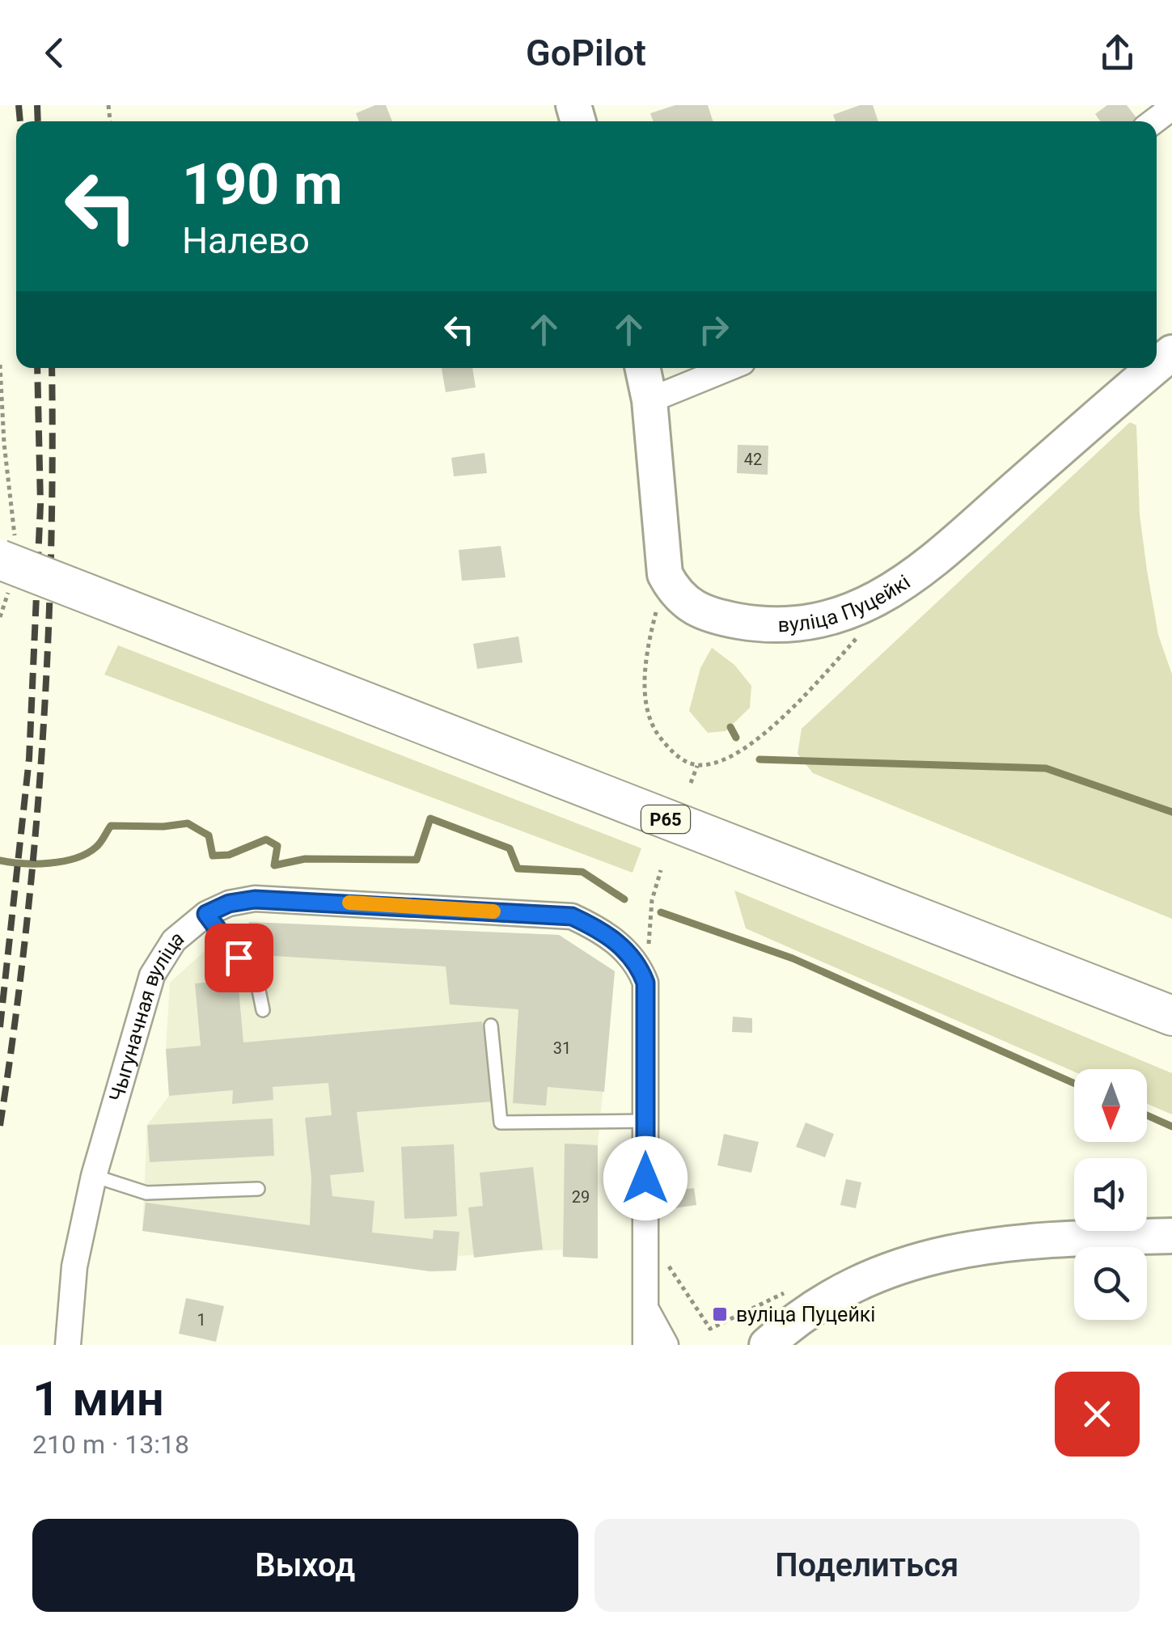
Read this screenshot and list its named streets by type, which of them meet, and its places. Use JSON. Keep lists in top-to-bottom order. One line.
{"streets":{"main road":["Р65"],"street":["вуліца Пуцейкі","Чыгуначная вуліца"]},"places":{"transit":["вуліца Пуцейкі"]},"house_numbers":["42","31","29","1"],"north":"bottom","page":{"header":"GoPilot","turn":["190 m","Налево"],"heading":["1 мин","210 m · 13:18"],"buttons":["Выход","Поделиться"]}}
